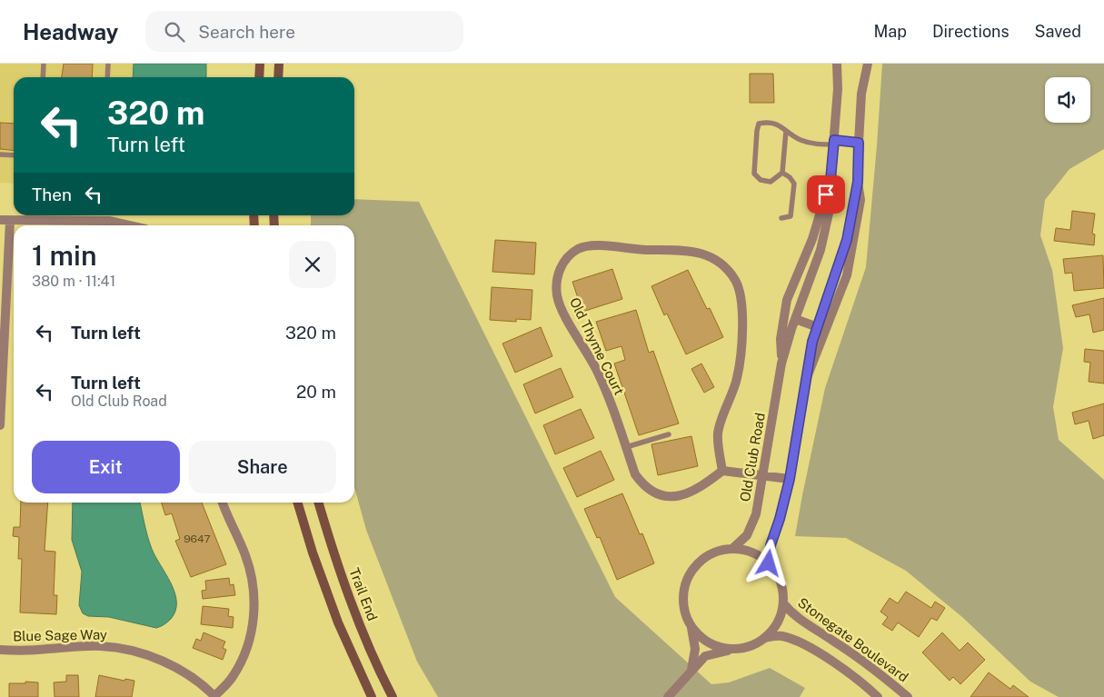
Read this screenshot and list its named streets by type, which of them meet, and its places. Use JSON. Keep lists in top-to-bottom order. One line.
{"streets":{"street":["Old Thyme Court","Old Club Road","Trail End","Blue Sage Way","Stonegate Boulevard"]},"crossings":[["Old Club Road","Stonegate Boulevard"]],"house_numbers":["9647"],"page":{"header":"Headway","search":"Search here","nav":["Map","Directions","Saved"],"turn":["320 m","Turn left"],"then":"Then","heading":["1 min","380 m · 11:41"],"list":[{"name":"Turn left","value":"320 m"},{"name":"Turn left","note":"Old Club Road","value":"20 m"}],"buttons":["Exit","Share"]}}
